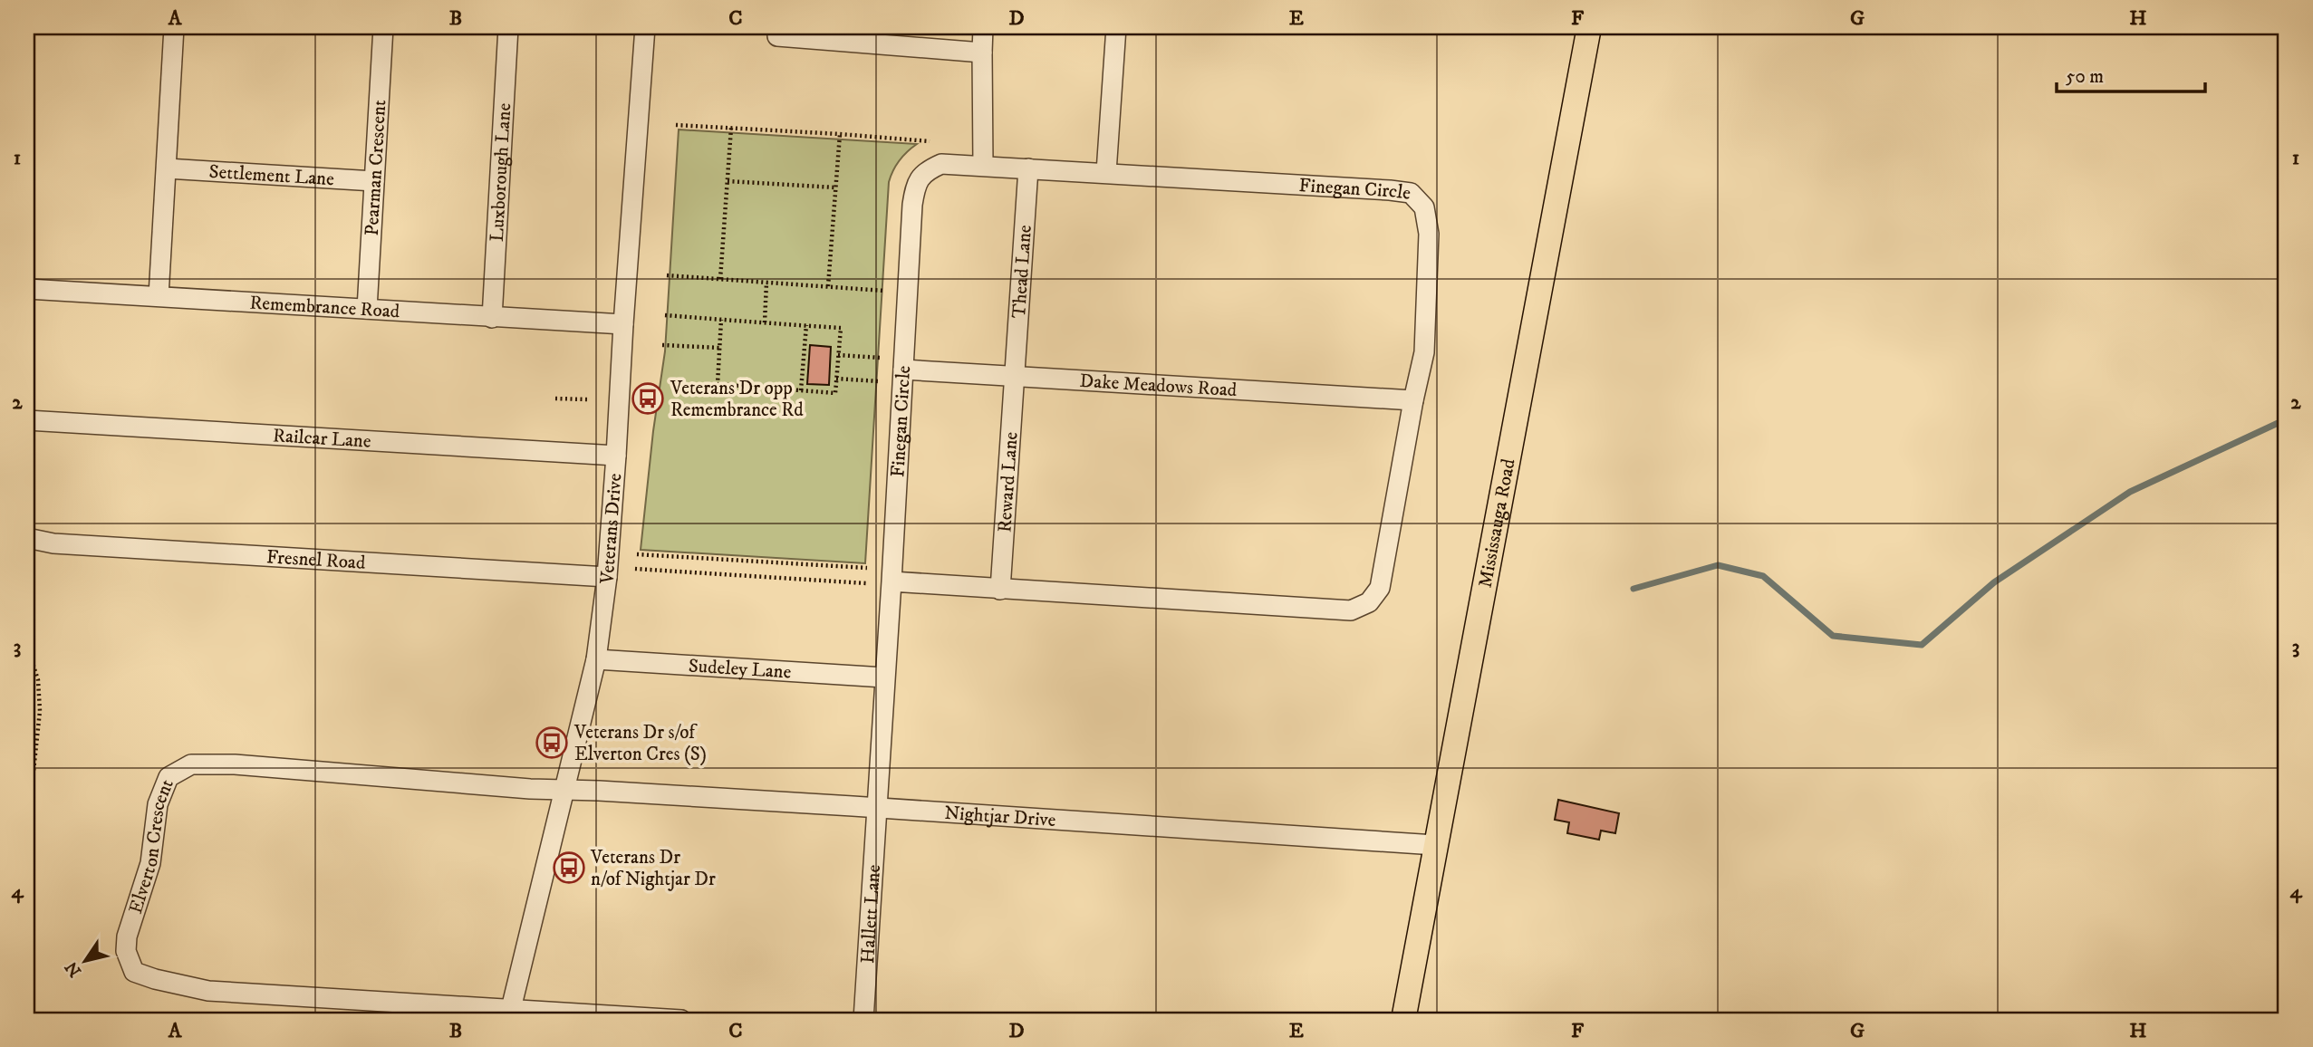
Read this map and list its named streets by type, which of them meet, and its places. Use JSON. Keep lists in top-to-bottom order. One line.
{"streets":{"main road":["Mississauga Road"],"street":["Pearman Crescent","Luxborough Lane","Settlement Lane","Finegan Circle","Thead Lane","Remembrance Road","Dake Meadows Road","Railcar Lane","Reward Lane","Veterans Drive","Fresnel Road","Sudeley Lane","Nightjar Drive","Elverton Crescent","Hallett Lane"]},"crossings":[["Pearman Crescent","Settlement Lane"],["Pearman Crescent","Remembrance Road"],["Luxborough Lane","Remembrance Road"],["Finegan Circle","Thead Lane"],["Finegan Circle","Dake Meadows Road"],["Finegan Circle","Reward Lane"],["Finegan Circle","Sudeley Lane"],["Finegan Circle","Nightjar Drive"],["Finegan Circle","Hallett Lane"],["Thead Lane","Dake Meadows Road"],["Thead Lane","Reward Lane"],["Remembrance Road","Veterans Drive"],["Dake Meadows Road","Reward Lane"],["Railcar Lane","Veterans Drive"],["Mississauga Road","Nightjar Drive"],["Veterans Drive","Fresnel Road"],["Veterans Drive","Sudeley Lane"],["Veterans Drive","Nightjar Drive"],["Veterans Drive","Elverton Crescent"],["Nightjar Drive","Elverton Crescent"],["Nightjar Drive","Hallett Lane"]],"places":{"bus stop":["Veterans Dr opp Remembrance Rd","Veterans Dr s/of Elverton Cres (S)","Veterans Dr n/of Nightjar Dr"]},"scale_bar":"50 m","north":"bottom left","grid":{"columns":["A","B","C","D","E","F","G","H"],"rows":["1","2","3","4"]}}
